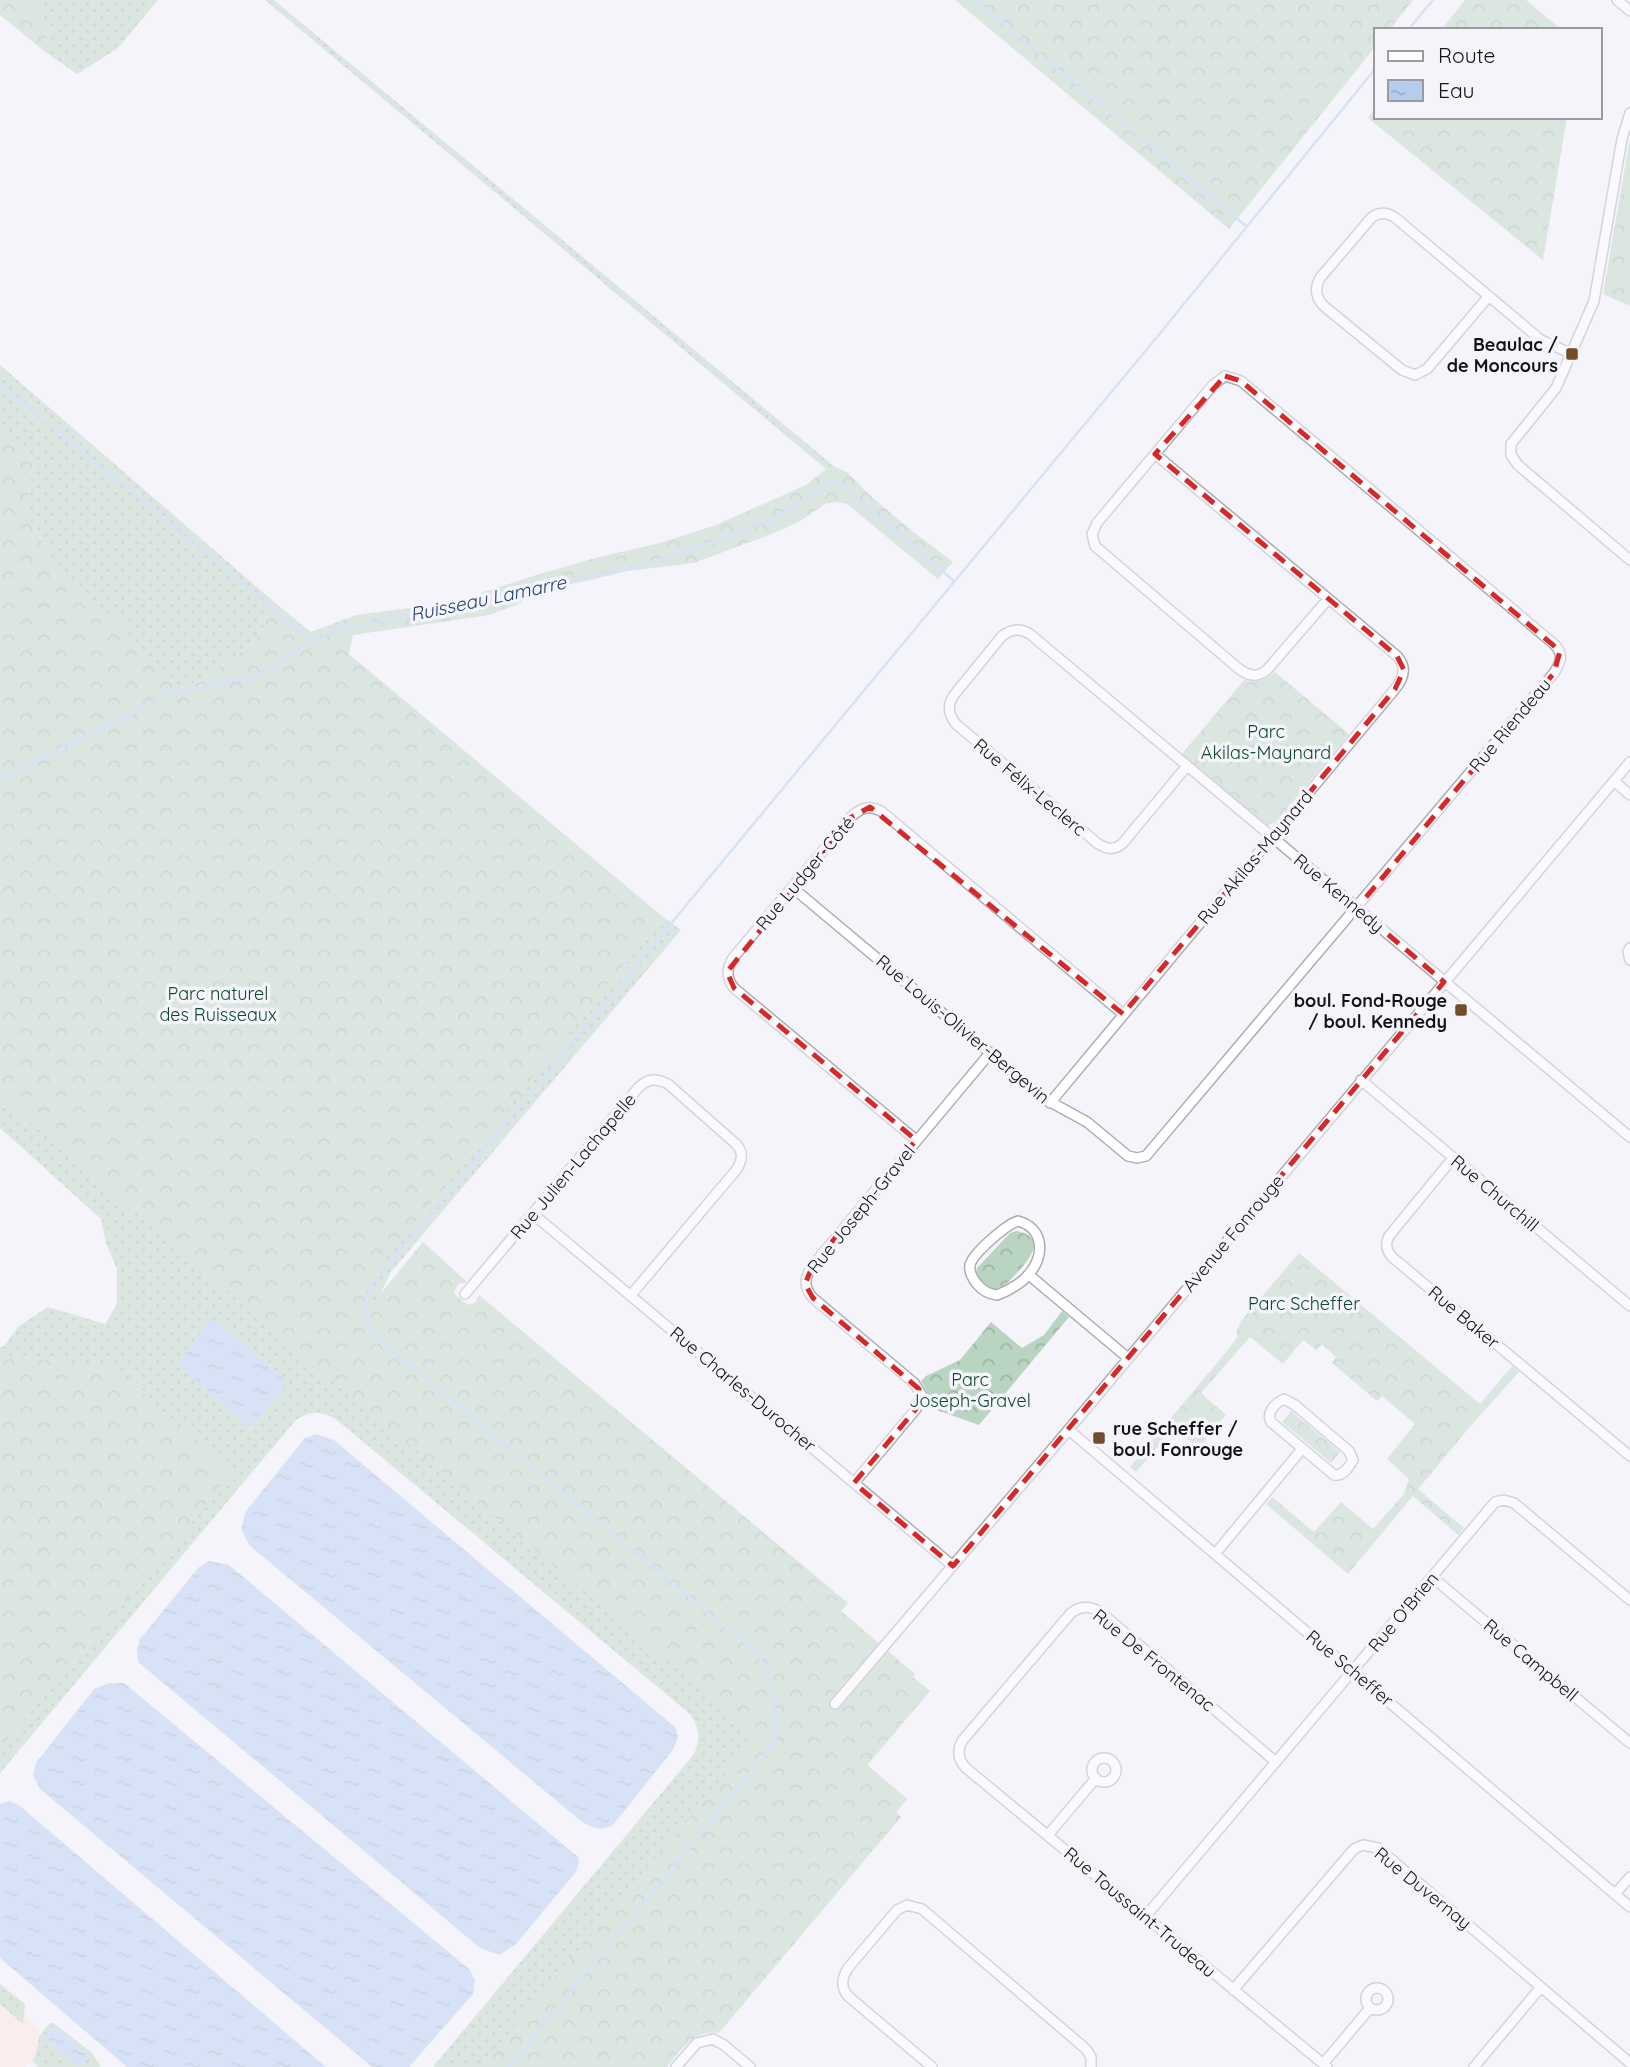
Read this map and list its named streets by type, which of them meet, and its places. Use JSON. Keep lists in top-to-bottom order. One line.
{"streets":{"street":["Rue Riendeau","Rue Félix-Leclerc","Rue Akilas-Maynard","Rue Ludger-Côté","Rue Kennedy","Rue Louis-Olivier-Bergevin","Rue Julien-Lachapelle","Rue Churchill","Rue Joseph-Gravel","Avenue Fonrouge","Rue Baker","Rue Charles-Durocher","Rue O'Brien","Rue De Frontenac","Rue Campbell","Rue Scheffer","Rue Duvernay","Rue Toussaint-Trudeau"]},"crossings":[["Rue Riendeau","Rue Akilas-Maynard"],["Rue Riendeau","Rue Kennedy"],["Rue Riendeau","Rue Louis-Olivier-Bergevin"],["Rue Félix-Leclerc","Rue Kennedy"],["Rue Akilas-Maynard","Rue Ludger-Côté"],["Rue Akilas-Maynard","Rue Kennedy"],["Rue Akilas-Maynard","Rue Louis-Olivier-Bergevin"],["Rue Ludger-Côté","Rue Louis-Olivier-Bergevin"],["Rue Ludger-Côté","Rue Joseph-Gravel"],["Rue Kennedy","Avenue Fonrouge"],["Rue Louis-Olivier-Bergevin","Rue Joseph-Gravel"],["Rue Julien-Lachapelle","Rue Charles-Durocher"],["Rue Churchill","Avenue Fonrouge"],["Rue Churchill","Rue Baker"],["Rue Joseph-Gravel","Rue Charles-Durocher"],["Avenue Fonrouge","Rue Charles-Durocher"],["Avenue Fonrouge","Rue Scheffer"],["Rue O'Brien","Rue De Frontenac"],["Rue O'Brien","Rue Campbell"],["Rue O'Brien","Rue Scheffer"],["Rue O'Brien","Rue Toussaint-Trudeau"],["Rue De Frontenac","Rue Toussaint-Trudeau"],["Rue Duvernay","Rue Toussaint-Trudeau"]],"water":["Ruisseau Lamarre"],"parks":["Parc Akilas-Maynard","Parc naturel des Ruisseaux","Parc Scheffer","Parc Joseph-Gravel"],"places":{"transit":["Beaulac / de Moncours","boul. Fond-Rouge / boul. Kennedy","rue Scheffer / boul. Fonrouge"]},"legend":["Route","Eau"]}
